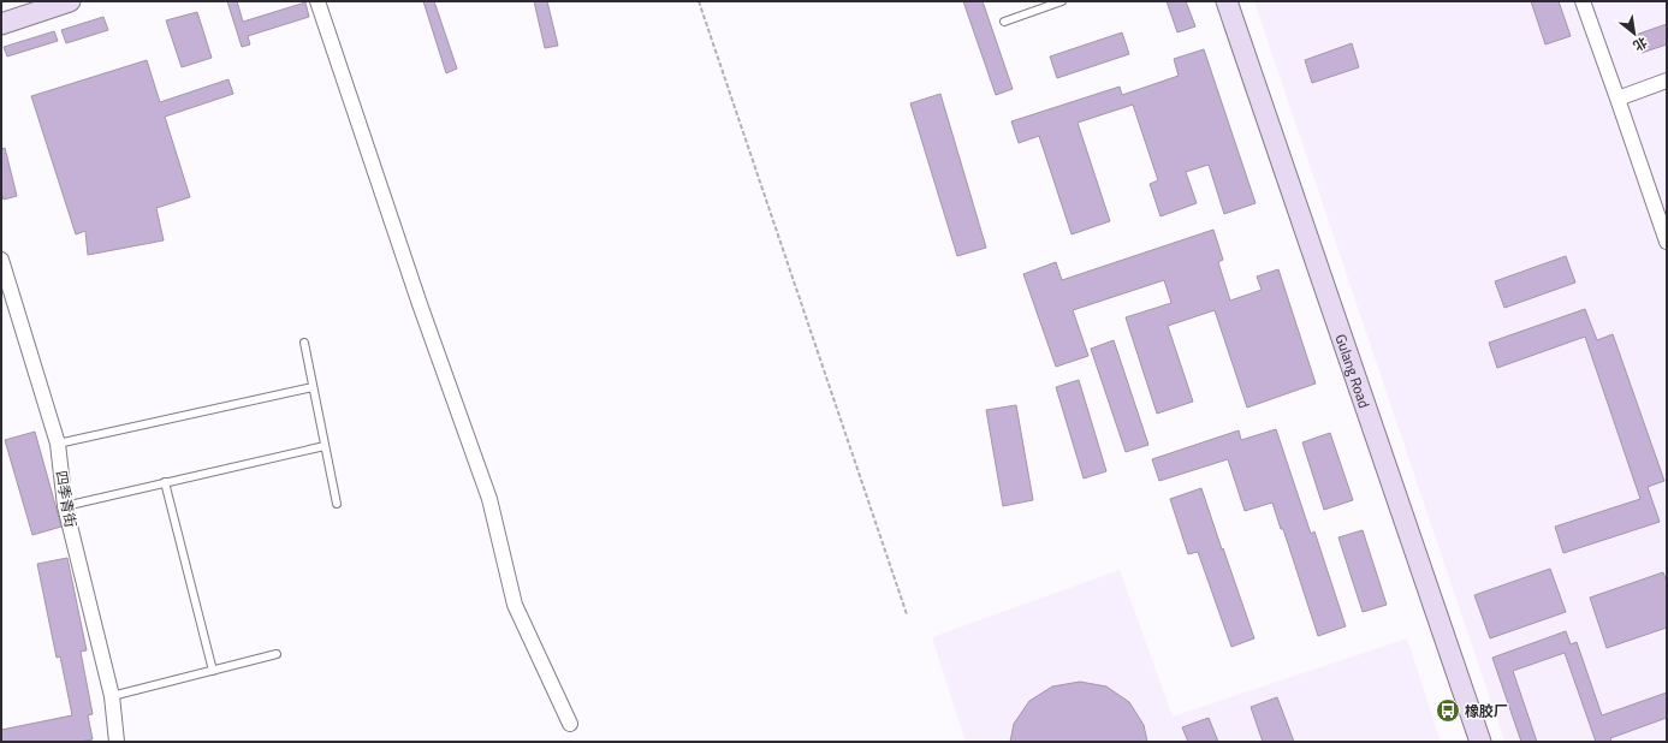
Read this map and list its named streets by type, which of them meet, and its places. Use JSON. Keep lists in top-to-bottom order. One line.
{"streets":{"main road":["Gulang Road"],"street":["四季青街"]},"places":{"bus stop":["橡胶厂"]},"north":"bottom right"}
